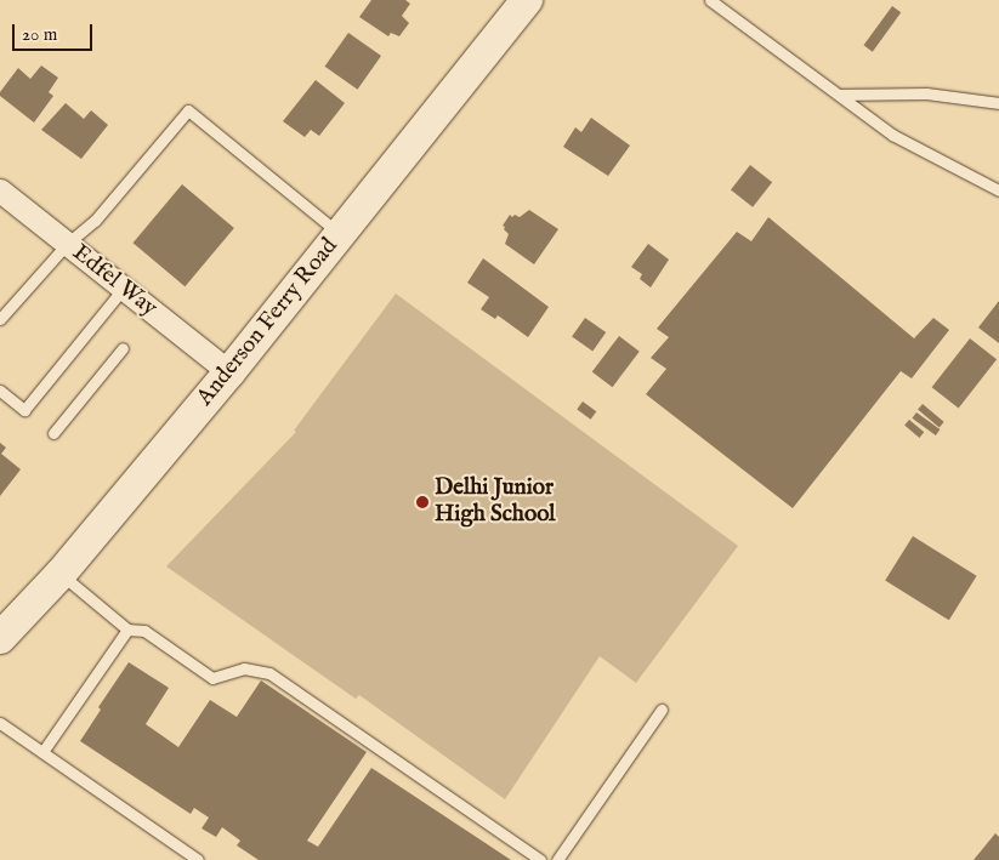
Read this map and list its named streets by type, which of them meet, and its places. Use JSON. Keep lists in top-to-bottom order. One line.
{"streets":{"street":["Edfel Way","Anderson Ferry Road"]},"crossings":[["Edfel Way","Anderson Ferry Road"]],"places":["Delhi Junior High School"],"scale_bar":"20 m"}
